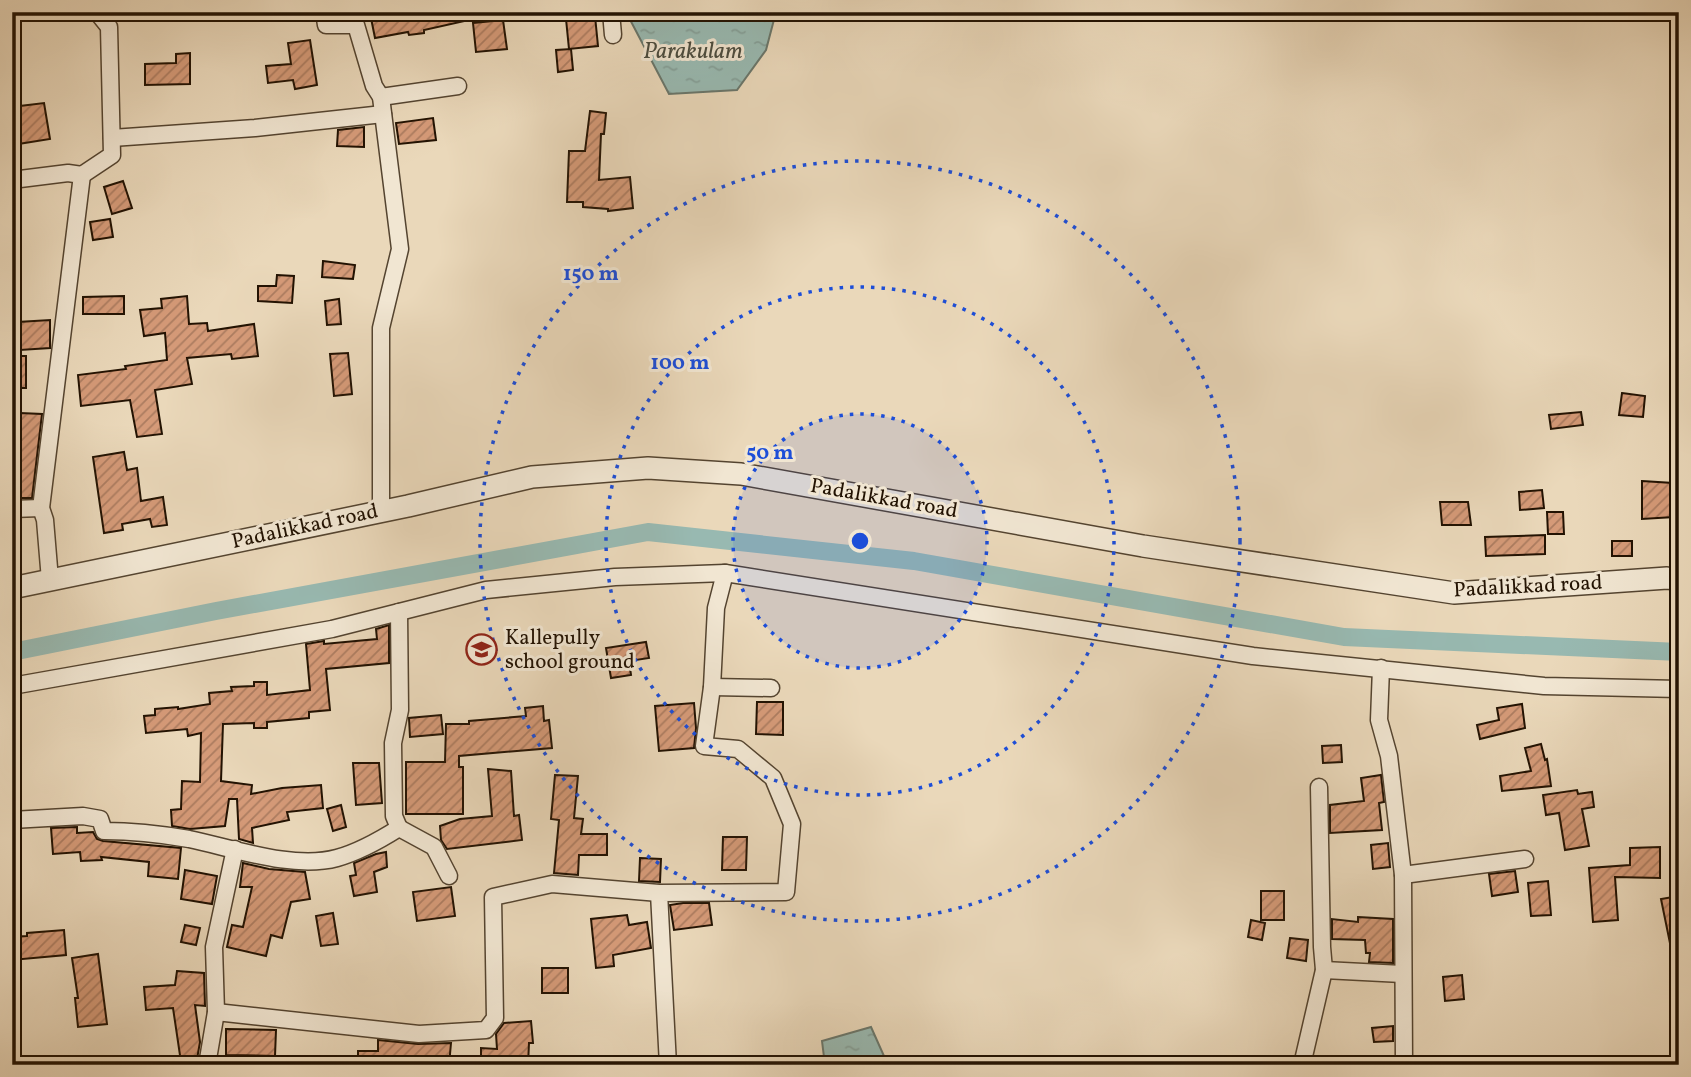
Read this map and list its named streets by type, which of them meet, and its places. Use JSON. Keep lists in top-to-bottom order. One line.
{"streets":{"street":["Padalikkad road"]},"water":["Parakulam"],"places":{"school or university":["Kallepully school ground"]},"rings":["150 m","100 m","50 m"]}
